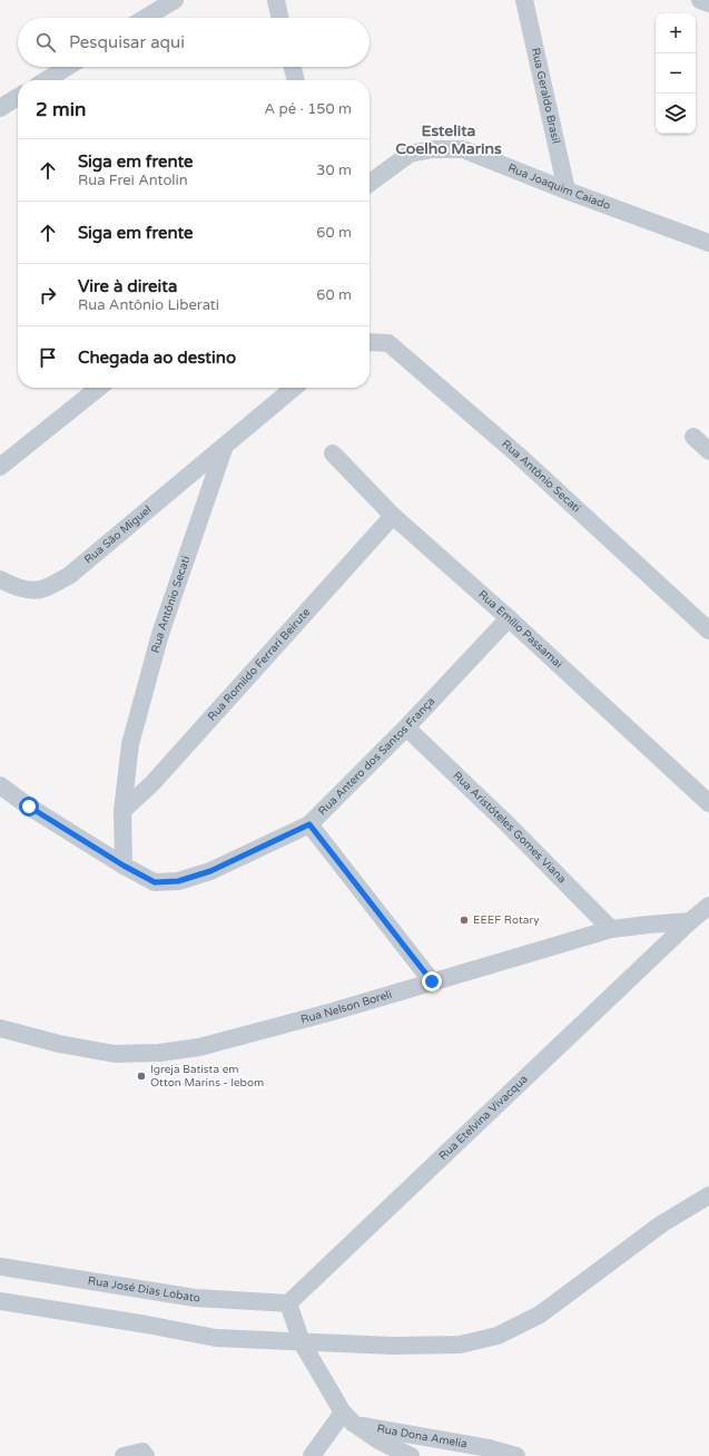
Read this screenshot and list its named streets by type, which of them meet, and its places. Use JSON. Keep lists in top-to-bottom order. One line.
{"streets":{"street":["Rua Geraldo Brasil","Rua Joaquim Caiado","Rua Antônio Secati","Rua São Miguel","Rua Emílio Passamai","Rua Romildo Ferrari Beirute","Rua Antero dos Santos França","Rua Aristóteles Gomes Viana","Rua Nelson Boreli","Rua Etelvina Vivacqua","Rua José Dias Lobato","Rua Dona Amelia"]},"crossings":[["Rua Geraldo Brasil","Rua Joaquim Caiado"],["Rua Antônio Secati","Rua São Miguel"],["Rua Antônio Secati","Rua Romildo Ferrari Beirute"],["Rua Antônio Secati","Rua Antero dos Santos França"],["Rua Emílio Passamai","Rua Romildo Ferrari Beirute"],["Rua Emílio Passamai","Rua Antero dos Santos França"],["Rua Antero dos Santos França","Rua Aristóteles Gomes Viana"],["Rua Aristóteles Gomes Viana","Rua Nelson Boreli"],["Rua Nelson Boreli","Rua Etelvina Vivacqua"],["Rua Etelvina Vivacqua","Rua José Dias Lobato"]],"districts":["Estelita Coelho Marins"],"places":["EEEF Rotary","Igreja Batista em Otton Marins - Iebom"],"page":{"map_buttons":["+","−"],"search":"Pesquisar aqui","heading":["2 min","A pé · 150 m"],"list":[["Siga em frente","Rua Frei Antolin","30 m"],["Siga em frente","60 m"],["Vire à direita","Rua Antônio Liberati","60 m"],"Chegada ao destino"]}}
